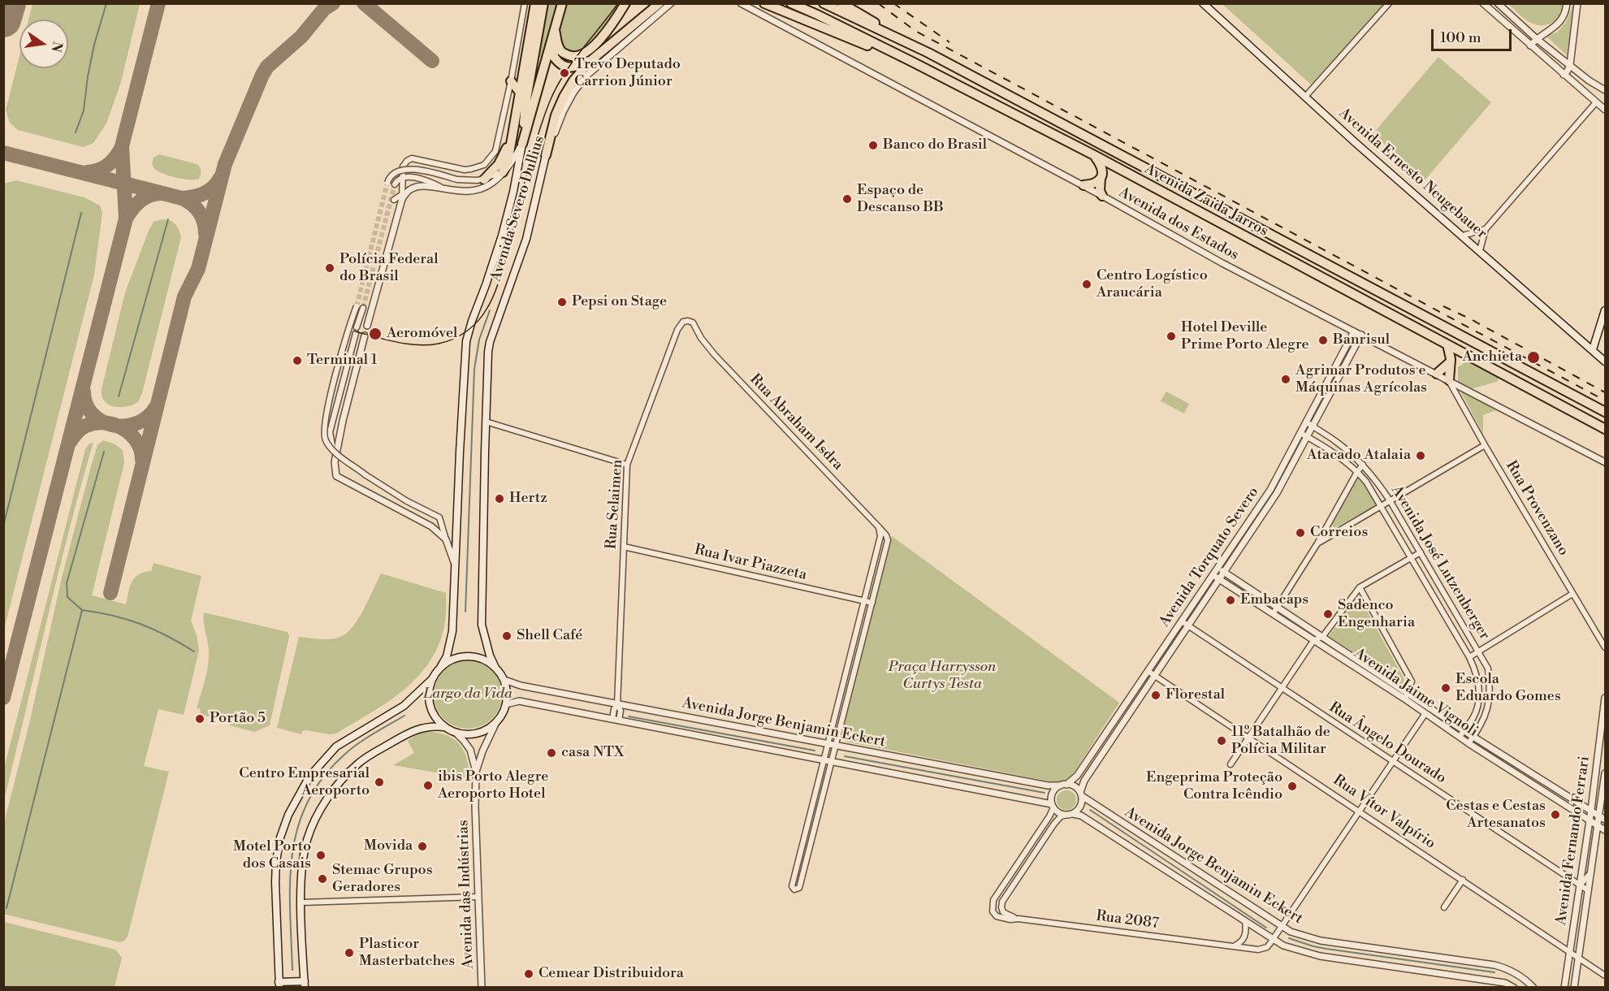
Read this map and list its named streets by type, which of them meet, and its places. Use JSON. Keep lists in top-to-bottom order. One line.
{"streets":{"highway":["Avenida Zaida Jarros"],"main road":["Avenida Ernesto Neugebauer","Avenida Severo Dullius"],"street":["Avenida dos Estados","Rua Abraham Isdra","Rua Selaimen","Rua Provenzano","Avenida Torquato Severo","Rua Ivar Piazzeta","Avenida José Lutzenberger","Avenida Jaime Vignoli","Avenida Jorge Benjamin Eckert","Rua Ângelo Dourado","Rua Vítor Valpírio","Avenida Fernando Ferrari","Avenida das Indústrias","Rua 2087"]},"crossings":[["Avenida Severo Dullius","Avenida Jorge Benjamin Eckert"],["Avenida Severo Dullius","Avenida das Indústrias"],["Avenida dos Estados","Rua Provenzano"],["Avenida dos Estados","Avenida Torquato Severo"],["Rua Abraham Isdra","Rua Selaimen"],["Rua Abraham Isdra","Rua Ivar Piazzeta"],["Rua Selaimen","Rua Ivar Piazzeta"],["Rua Selaimen","Avenida Jorge Benjamin Eckert"],["Avenida Torquato Severo","Avenida José Lutzenberger"],["Avenida Torquato Severo","Avenida Jaime Vignoli"],["Avenida Torquato Severo","Avenida Jorge Benjamin Eckert"],["Avenida Torquato Severo","Rua Ângelo Dourado"],["Avenida Torquato Severo","Rua Vítor Valpírio"],["Avenida Torquato Severo","Rua 2087"],["Avenida José Lutzenberger","Avenida Jaime Vignoli"],["Avenida Jaime Vignoli","Avenida Fernando Ferrari"],["Avenida Jorge Benjamin Eckert","Avenida das Indústrias"],["Avenida Jorge Benjamin Eckert","Rua 2087"],["Rua Ângelo Dourado","Avenida Fernando Ferrari"],["Rua Vítor Valpírio","Avenida Fernando Ferrari"]],"parks":["Praça Harrysson Curtys Testa","Largo da Vida"],"places":["Trevo Deputado Carrion Júnior","Banco do Brasil","Espaço de Descanso BB","Polícia Federal do Brasil","Centro Logístico Araucária","Pepsi on Stage","Aeromóvel","Hotel Deville Prime Porto Alegre","Banrisul","Anchieta","Terminal 1","Agrimar Produtos e Máquinas Agrícolas","Atacado Atalaia","Hertz","Correios","Embacaps","Sadenco Engenharia","Shell Café","Escola Eduardo Gomes","Florestal","Portão 5","11º Batalhão de Polícia Militar","casa NTX","Centro Empresarial Aeroporto","ibis Porto Alegre Aeroporto Hotel","Engeprima Proteção Contra Icêndio","Cestas e Cestas Artesanatos","Movida","Motel Porto dos Casais","Stemac Grupos Geradores","Plasticor Masterbatches","Cemear Distribuidora"],"scale_bar":"100 m","north":"right"}
